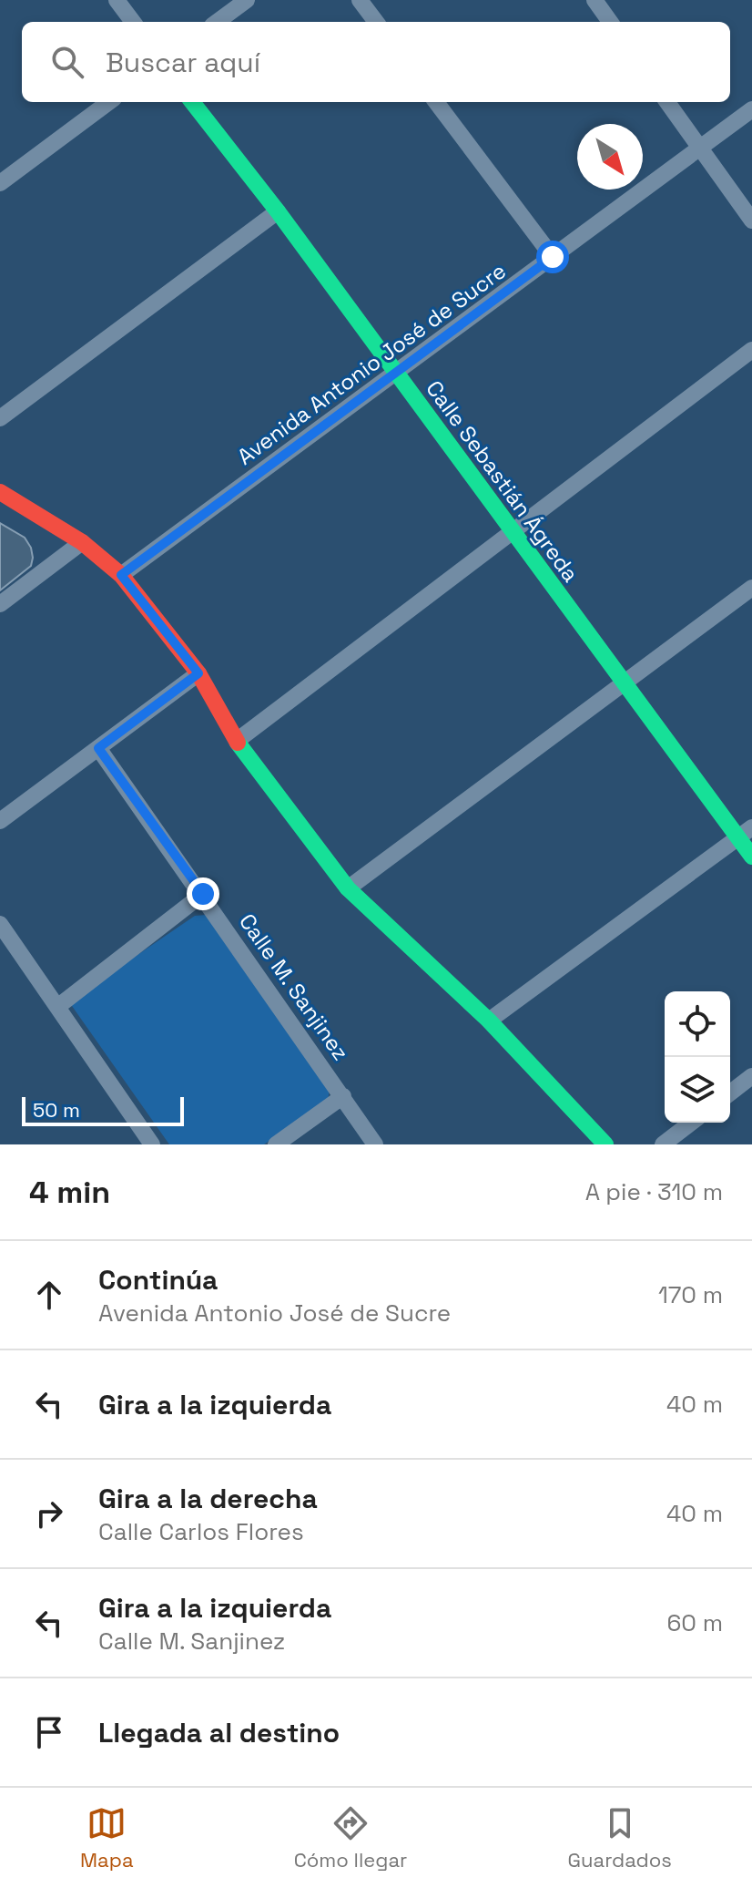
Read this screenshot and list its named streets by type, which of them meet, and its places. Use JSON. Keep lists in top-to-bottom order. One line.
{"streets":{"street":["Avenida Antonio José de Sucre","Calle Sebastián Ágreda","Calle M. Sanjinez"]},"crossings":[["Avenida Antonio José de Sucre","Calle Sebastián Ágreda"]],"scale_bar":"50 m","north":"bottom right","page":{"search":"Buscar aquí","scale":"50 m","heading":["4 min","A pie · 310 m"],"list":[["Continúa","Avenida Antonio José de Sucre","170 m"],["Gira a la izquierda","40 m"],["Gira a la derecha","Calle Carlos Flores","40 m"],["Gira a la izquierda","Calle M. Sanjinez","60 m"],"Llegada al destino"],"nav":["Mapa","Cómo llegar","Guardados"]}}
